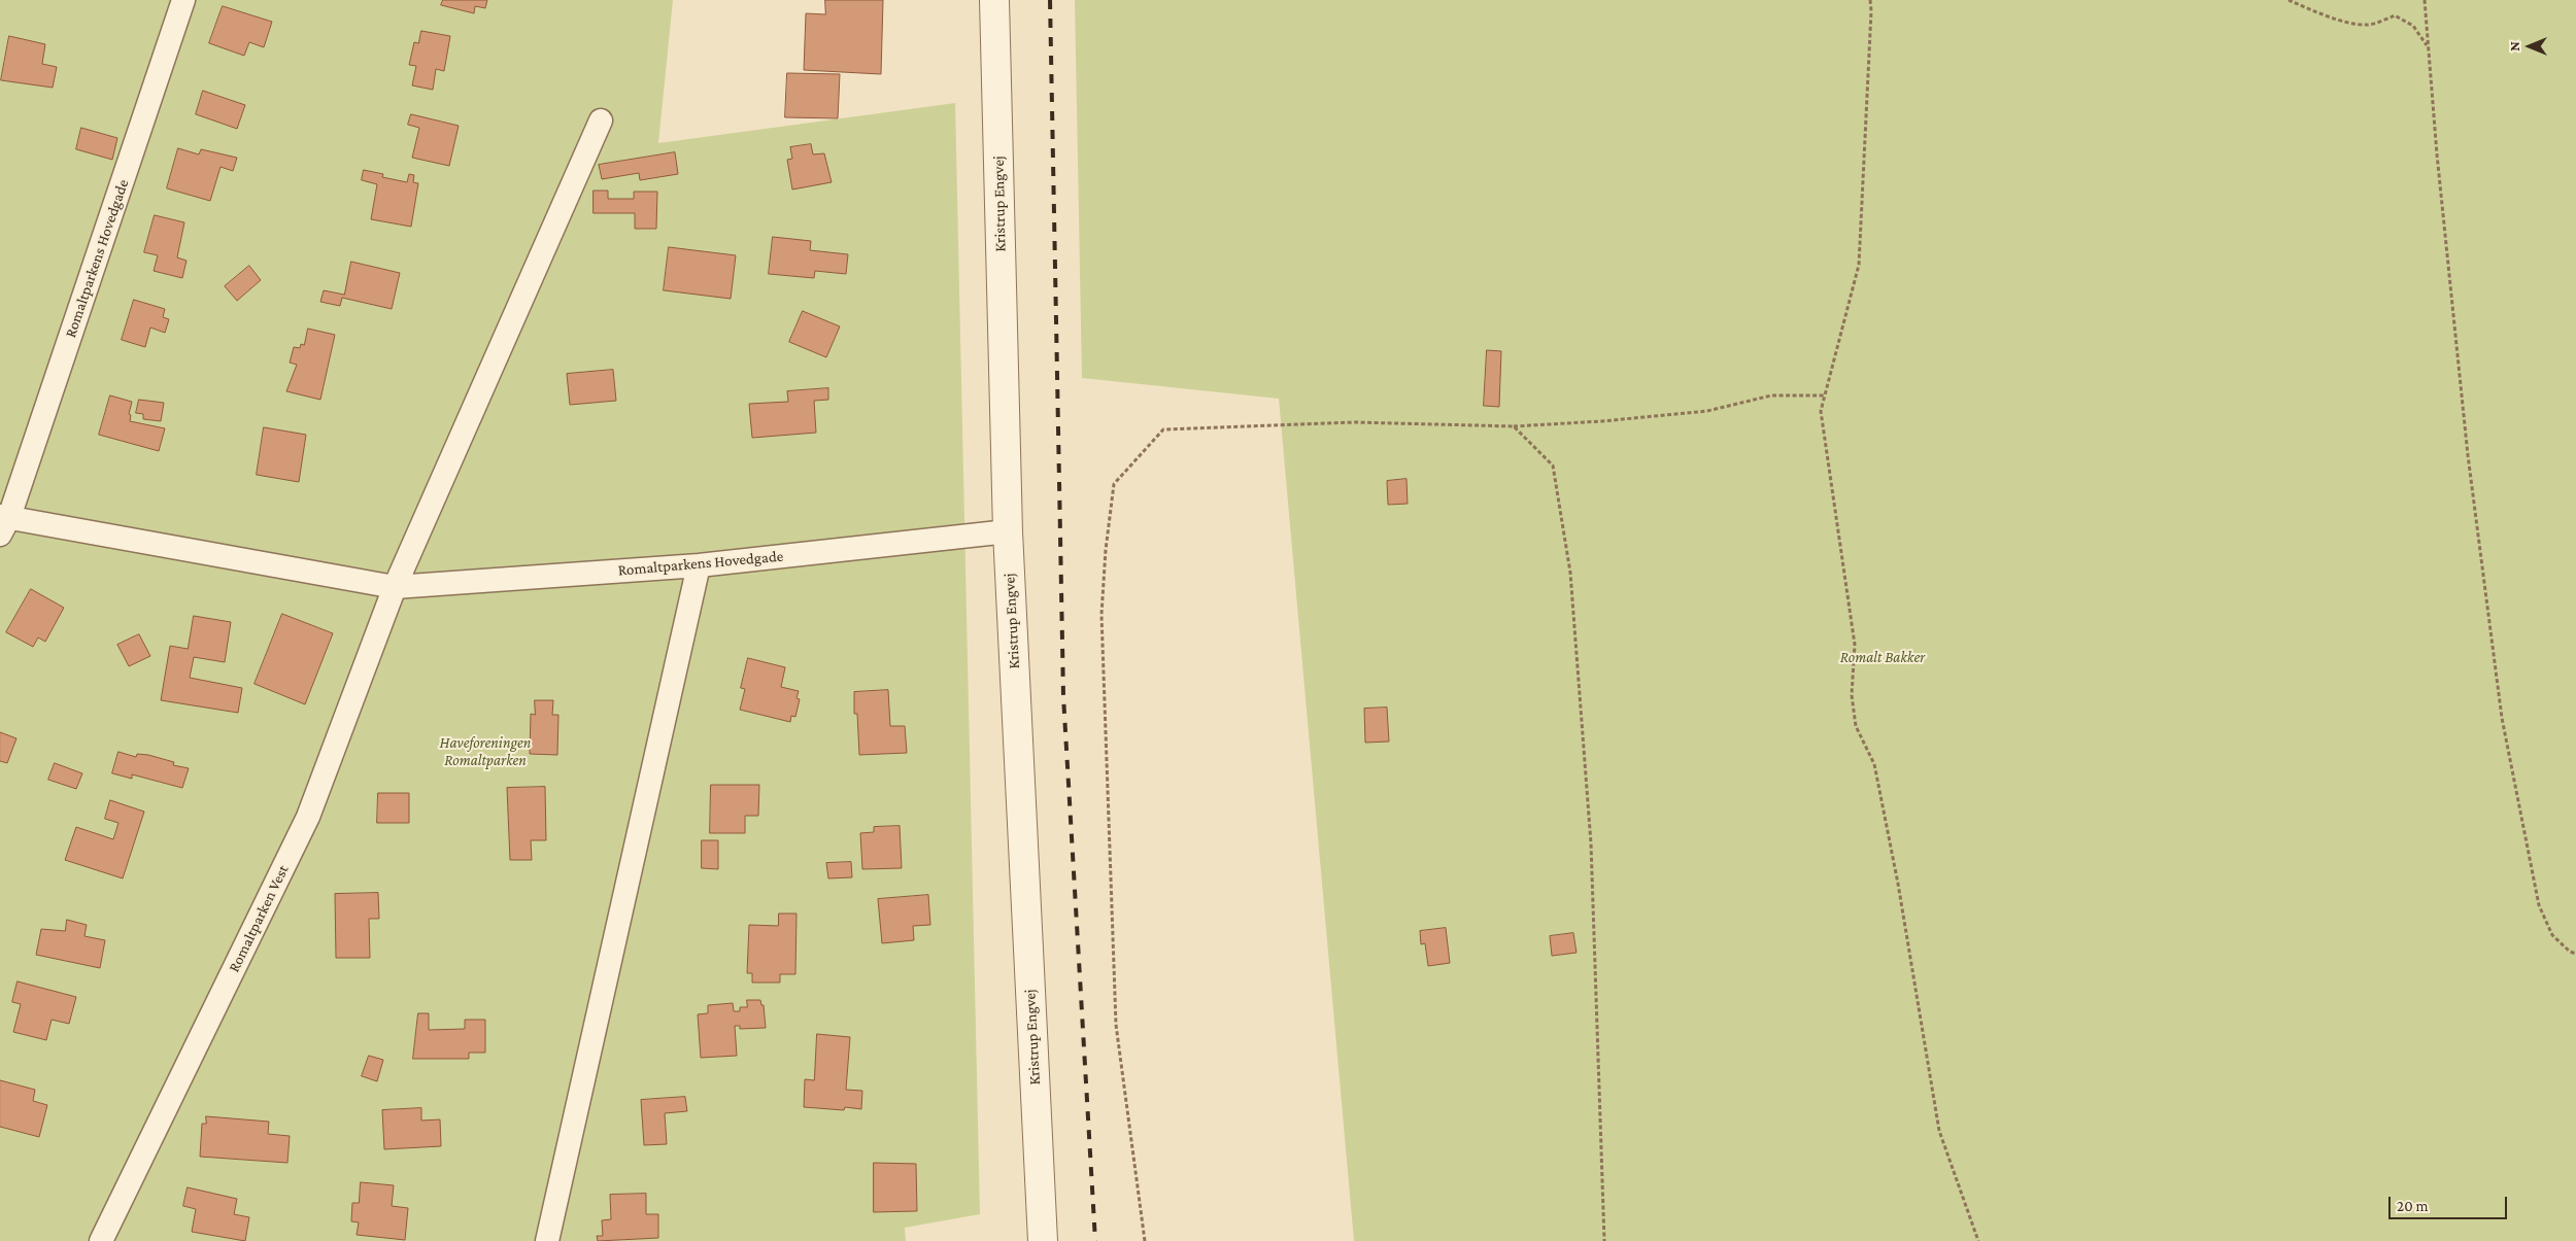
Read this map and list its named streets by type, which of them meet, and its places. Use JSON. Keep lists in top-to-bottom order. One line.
{"streets":{"street":["Kristrup Engvej"],"lane":["Romaltparkens Hovedgade","Romaltparken Vest"]},"crossings":[["Kristrup Engvej","Romaltparkens Hovedgade"],["Romaltparkens Hovedgade","Romaltparken Vest"]],"parks":["Romalt Bakker","Haveforeningen Romaltparken"],"scale_bar":"20 m","north":"left"}
